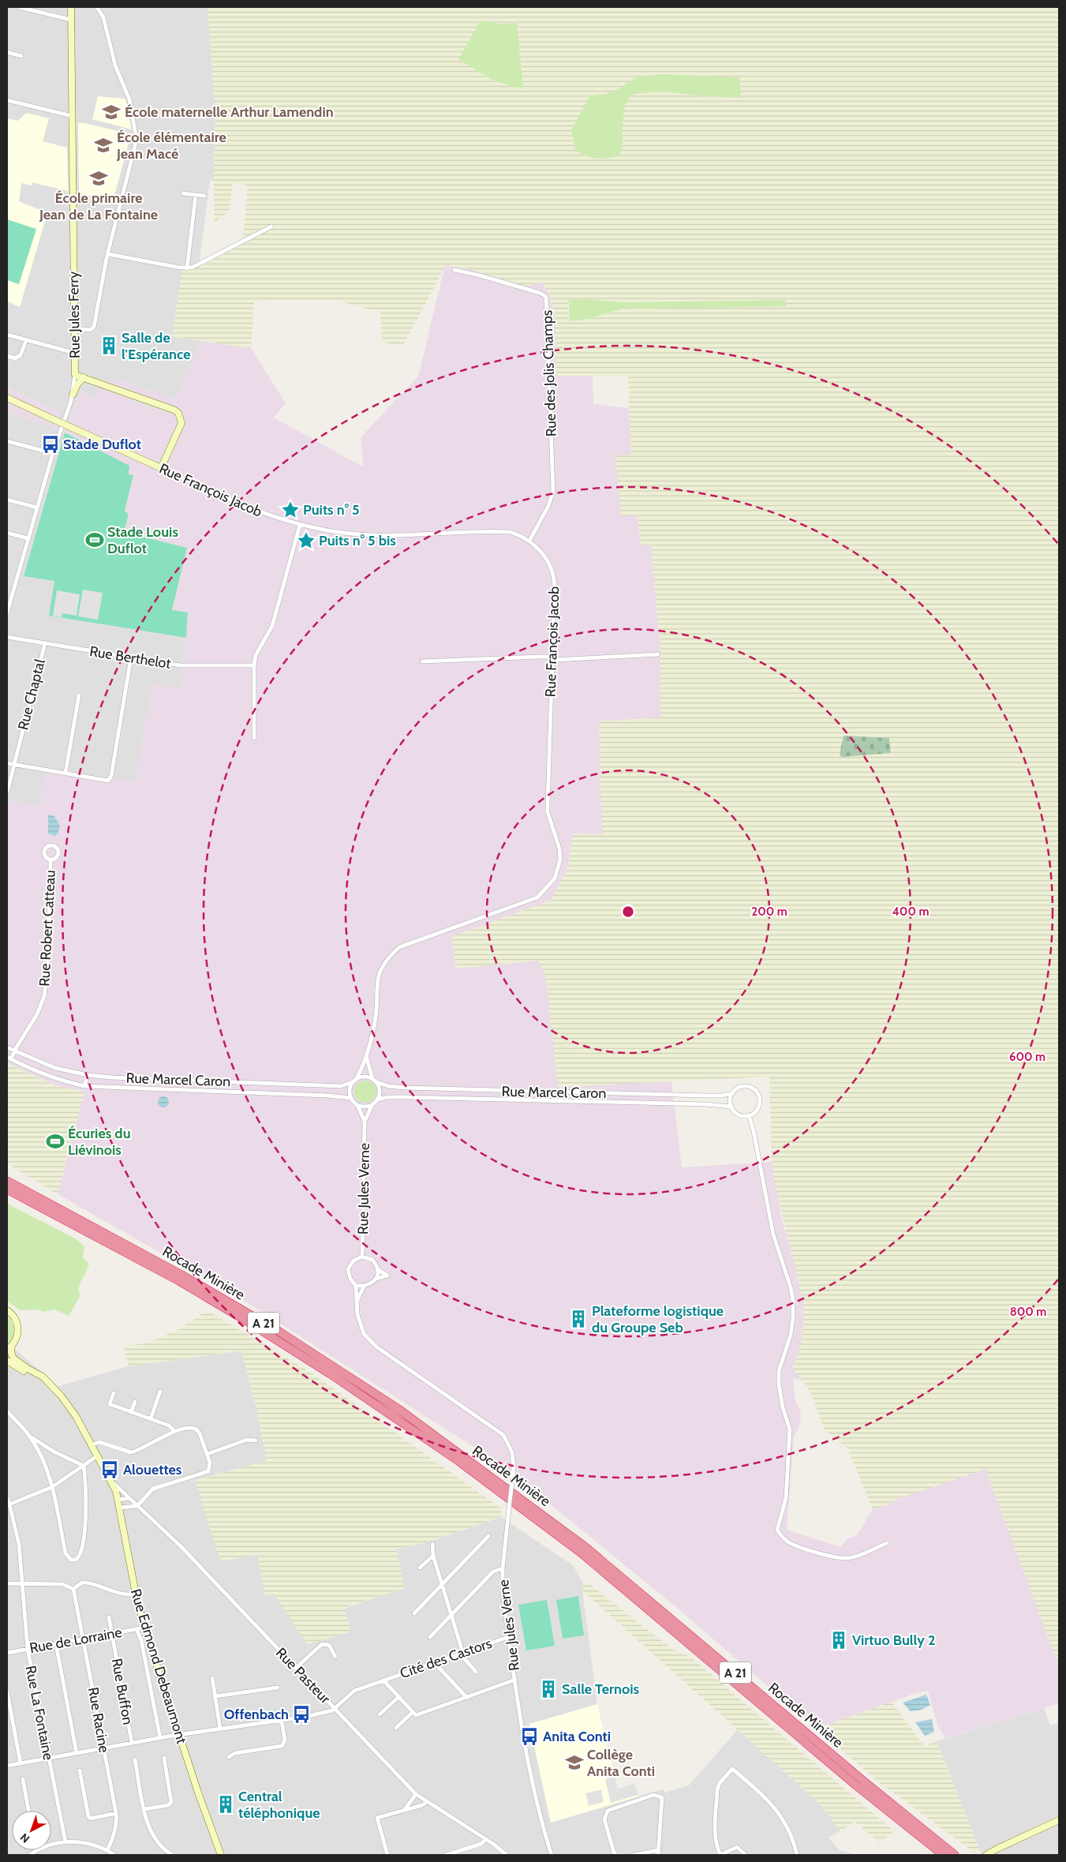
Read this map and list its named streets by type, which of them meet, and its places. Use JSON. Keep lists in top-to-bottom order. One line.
{"streets":{"highway":["Rocade Minière","A 21"],"street":["Rue Jules Ferry","Rue des Jolis Champs","Rue François Jacob","Rue Berthelot","Rue Chaptal","Rue Robert Catteau","Rue Marcel Caron","Rue Jules Verne","Rue de Lorraine","Cité des Castors","Rue Edmond Debeaumont","Rue Pasteur","Rue Buffon","Rue La Fontaine","Rue Racine"]},"crossings":[["Rue des Jolis Champs","Rue François Jacob"],["Rue Berthelot","Rue Chaptal"],["Rue Robert Catteau","Rue Marcel Caron"],["Rue Marcel Caron","Rue Jules Verne"],["Rue Jules Verne","Cité des Castors"],["Rue de Lorraine","Rue Edmond Debeaumont"],["Rue de Lorraine","Rue Buffon"],["Rue de Lorraine","Rue La Fontaine"],["Rue de Lorraine","Rue Racine"],["Cité des Castors","Rue Pasteur"],["Rue Edmond Debeaumont","Rue Pasteur"]],"places":{"school or university":["École maternelle Arthur Lamendin","École élémentaire Jean Macé","École primaire Jean de La Fontaine","Collège Anita Conti"],"building":["Salle de l'Espérance","Plateforme logistique du Groupe Seb","Virtuo Bully 2","Salle Ternois","Central téléphonique"],"bus stop":["Stade Duflot","Alouettes","Offenbach","Anita Conti"],"place":["Puits n° 5","Puits n° 5 bis"],"sports":["Stade Louis Duflot","Écuries du Liévinois"]},"north":"bottom left","rings":["200 m","400 m","600 m","800 m"]}
